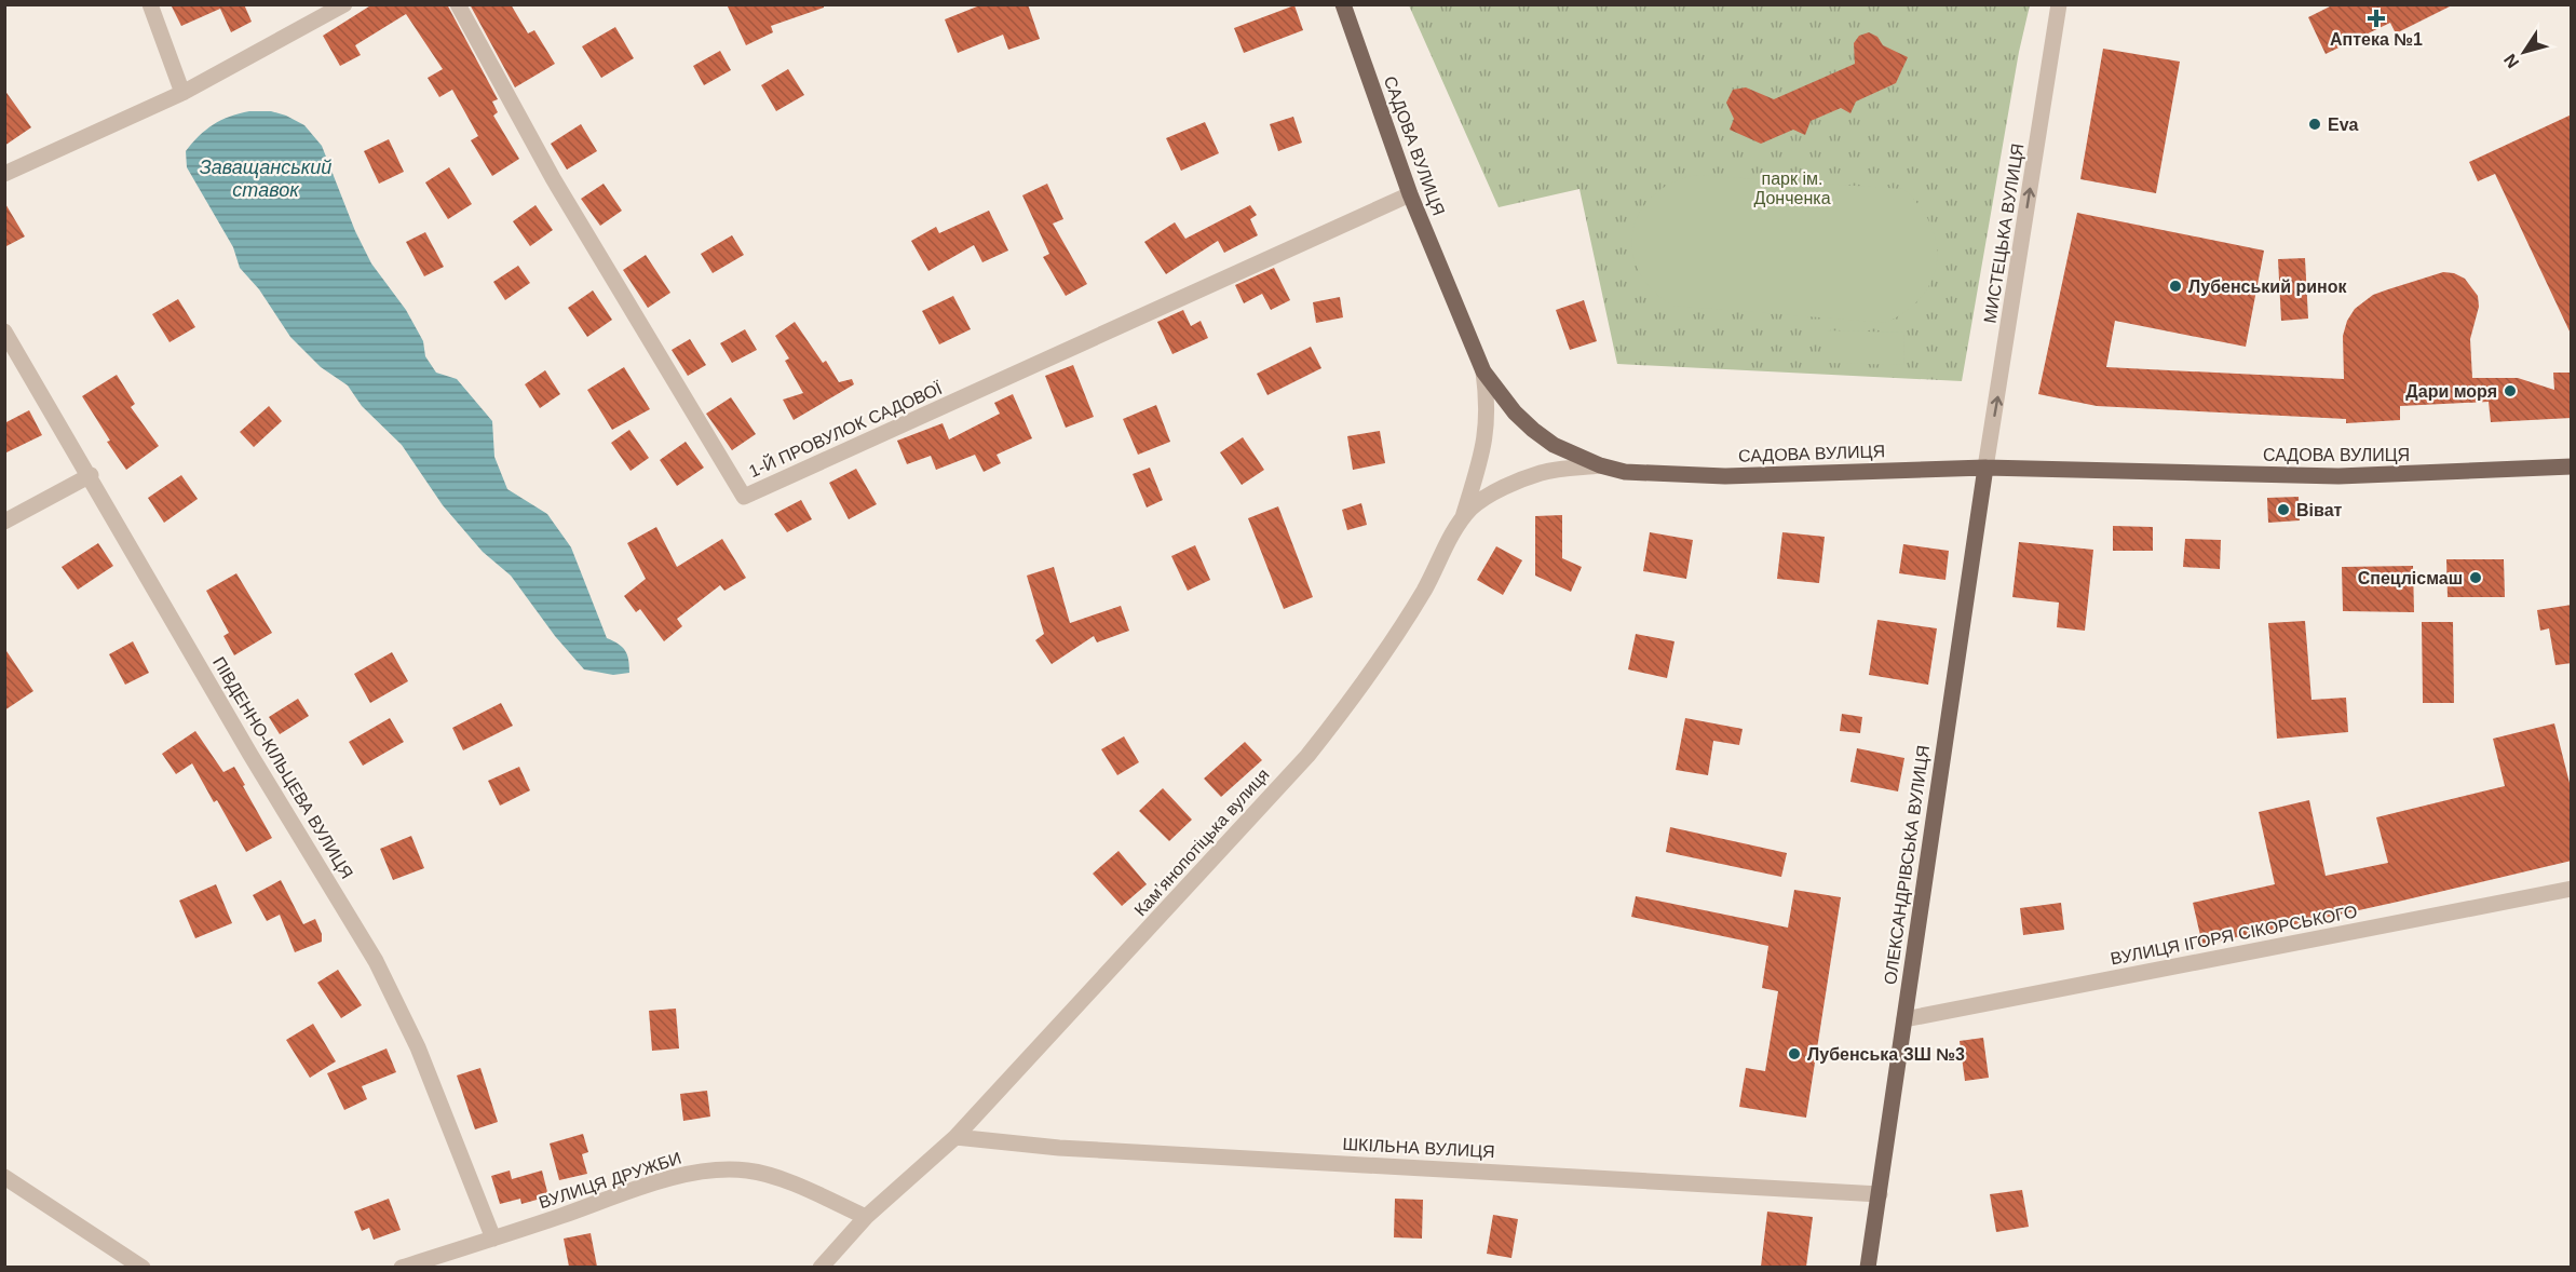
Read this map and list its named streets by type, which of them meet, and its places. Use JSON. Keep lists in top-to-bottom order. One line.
{"streets":{"main road":["САДОВА ВУЛИЦЯ","ОЛЕКСАНДРІВСЬКА ВУЛИЦЯ"],"street":["МИСТЕЦЬКА ВУЛИЦЯ","1-Й ПРОВУЛОК САДОВОЇ","ПІВДЕННО-КІЛЬЦЕВА ВУЛИЦЯ","Камʼянопотіцька вулиця","ВУЛИЦЯ ІГОРЯ СІКОРСЬКОГО","ШКІЛЬНА ВУЛИЦЯ","ВУЛИЦЯ ДРУЖБИ"]},"crossings":[["САДОВА ВУЛИЦЯ","МИСТЕЦЬКА ВУЛИЦЯ"],["САДОВА ВУЛИЦЯ","1-Й ПРОВУЛОК САДОВОЇ"],["САДОВА ВУЛИЦЯ","Камʼянопотіцька вулиця"],["САДОВА ВУЛИЦЯ","ОЛЕКСАНДРІВСЬКА ВУЛИЦЯ"],["МИСТЕЦЬКА ВУЛИЦЯ","ОЛЕКСАНДРІВСЬКА ВУЛИЦЯ"],["ПІВДЕННО-КІЛЬЦЕВА ВУЛИЦЯ","ВУЛИЦЯ ДРУЖБИ"],["Камʼянопотіцька вулиця","ШКІЛЬНА ВУЛИЦЯ"],["Камʼянопотіцька вулиця","ВУЛИЦЯ ДРУЖБИ"],["ОЛЕКСАНДРІВСЬКА ВУЛИЦЯ","ВУЛИЦЯ ІГОРЯ СІКОРСЬКОГО"],["ОЛЕКСАНДРІВСЬКА ВУЛИЦЯ","ШКІЛЬНА ВУЛИЦЯ"]],"one_way":["МИСТЕЦЬКА ВУЛИЦЯ"],"water":["Заващанський ставок"],"parks":["парк ім. Донченка"],"places":{"health":["Аптека №1"],"other":["Eva","Лубенський ринок","Дари моря","Віват","Спецлісмаш","Лубенська ЗШ №3"]},"north":"bottom left"}
